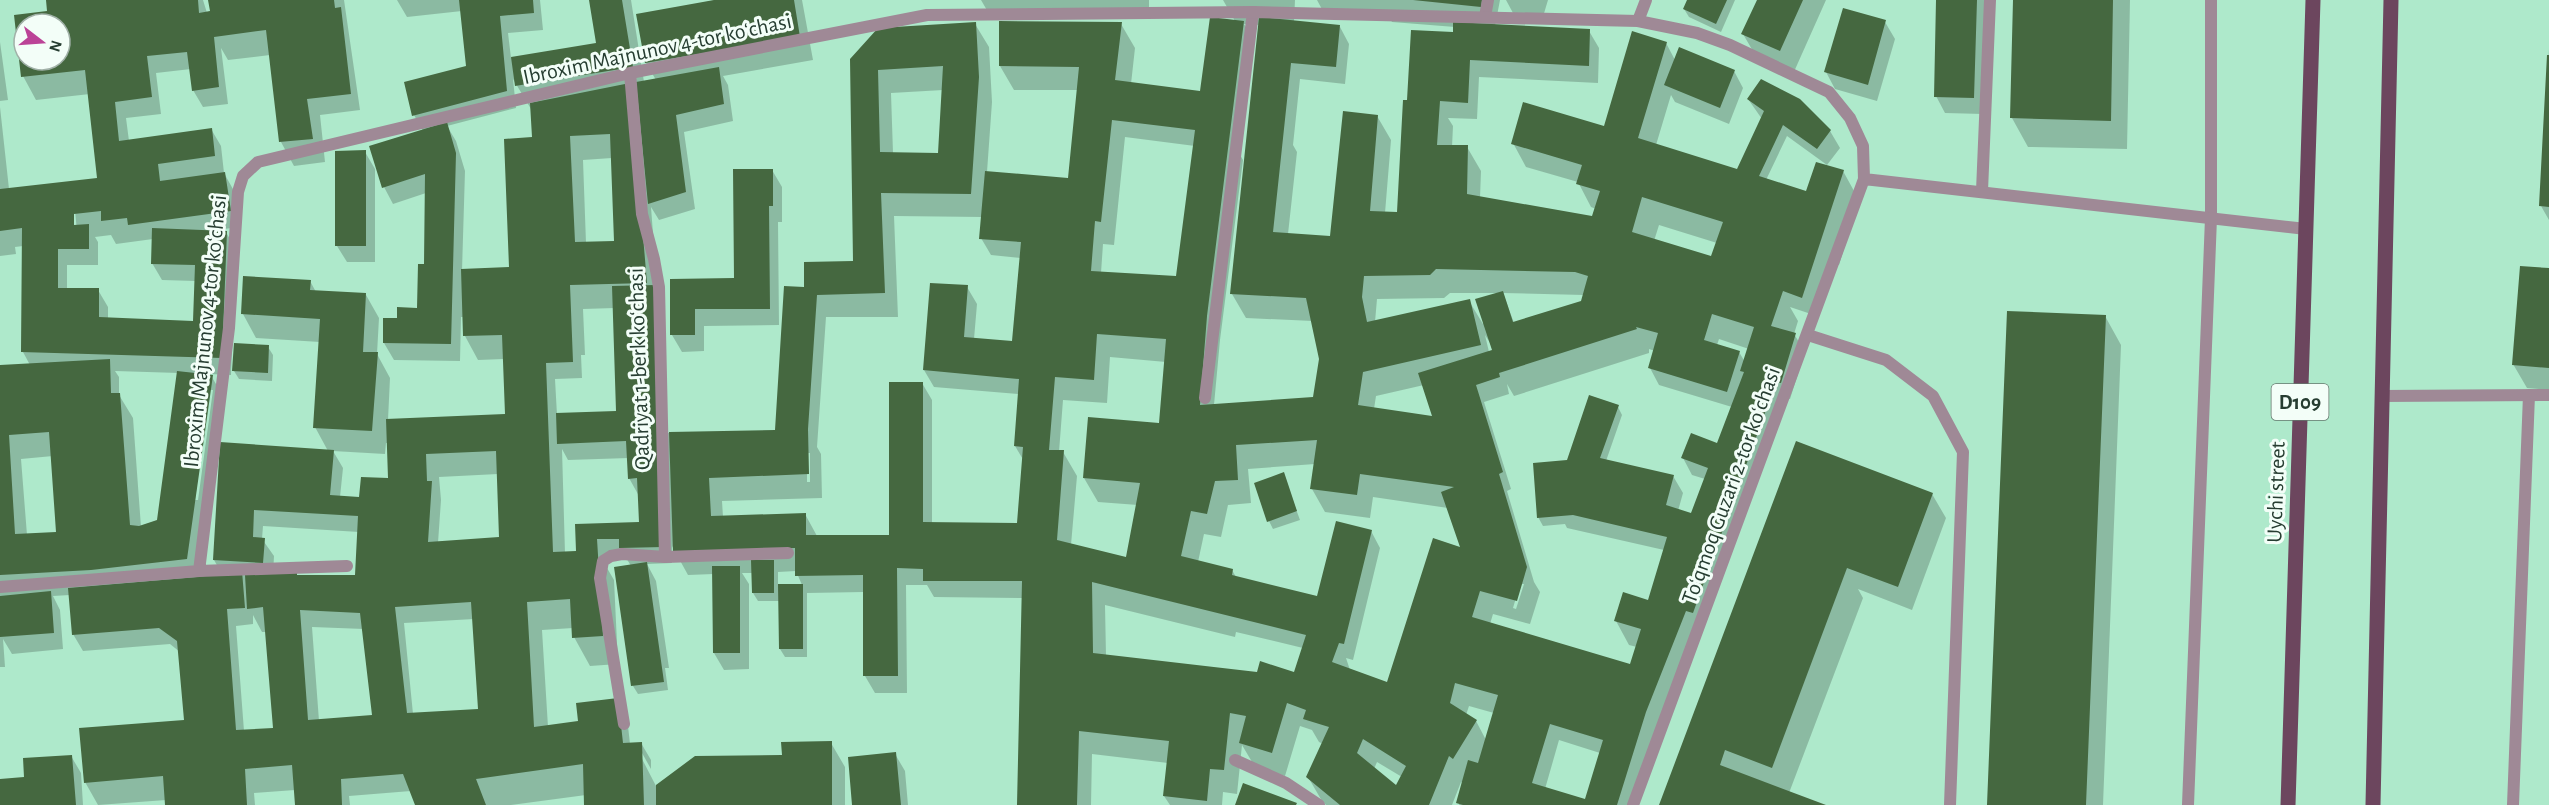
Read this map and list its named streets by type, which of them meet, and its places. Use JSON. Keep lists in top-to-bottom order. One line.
{"streets":{"main road":["D109","Uychi street"],"street":["Ibroxim Majnunov 4-tor koʻchasi","Qadriyat 1-berk koʻchasi","Toʻqmoq Guzari 2-tor koʻchasi"]},"crossings":[["Ibroxim Majnunov 4-tor koʻchasi","Qadriyat 1-berk koʻchasi"],["Ibroxim Majnunov 4-tor koʻchasi","Toʻqmoq Guzari 2-tor koʻchasi"]],"north":"right"}
